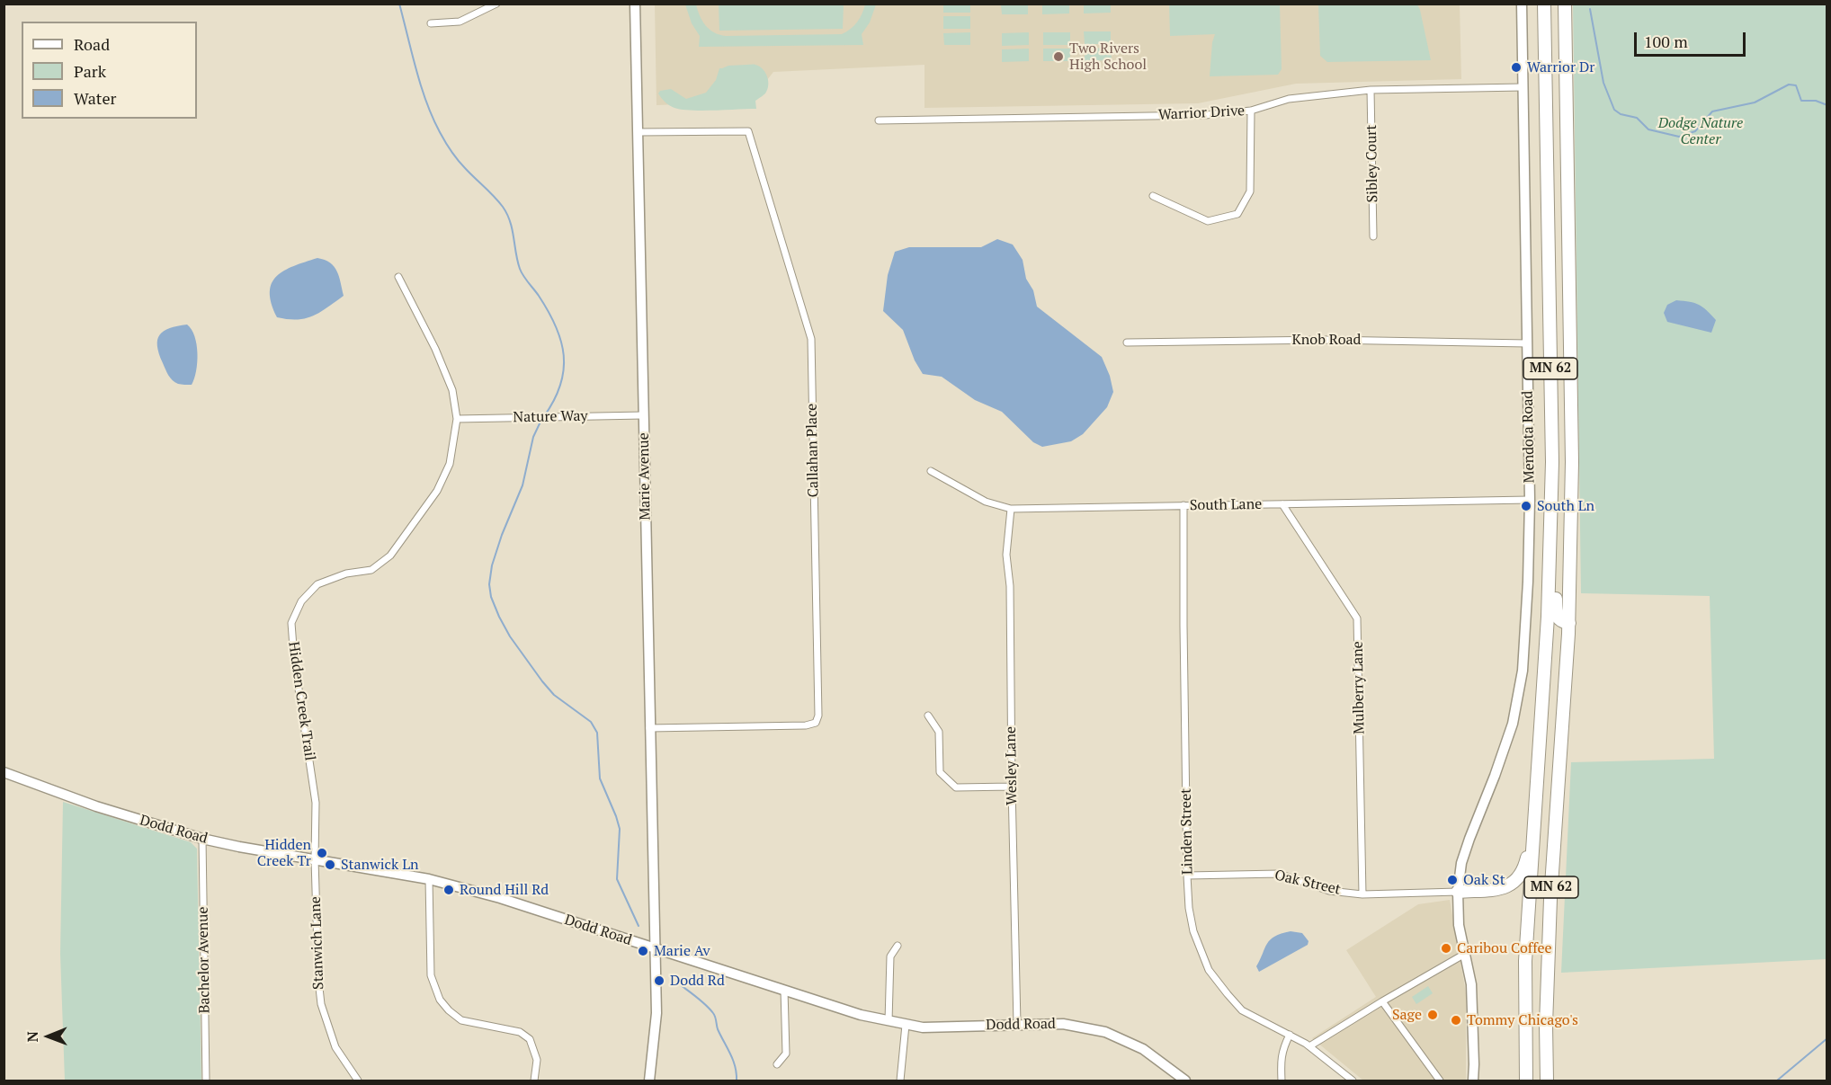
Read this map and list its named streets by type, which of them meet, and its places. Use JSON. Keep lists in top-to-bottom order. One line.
{"streets":{"highway":["MN 62"],"street":["Warrior Drive","Sibley Court","Knob Road","Nature Way","Mendota Road","Callahan Place","Marie Avenue","South Lane","Mulberry Lane","Hidden Creek Trail","Wesley Lane","Dodd Road","Linden Street","Oak Street","Stanwich Lane","Bachelor Avenue"]},"crossings":[["Warrior Drive","Sibley Court"],["Warrior Drive","Mendota Road"],["Knob Road","Mendota Road"],["Nature Way","Marie Avenue"],["Nature Way","Hidden Creek Trail"],["Mendota Road","South Lane"],["Mendota Road","Oak Street"],["Callahan Place","Marie Avenue"],["Marie Avenue","Dodd Road"],["South Lane","Mulberry Lane"],["South Lane","Wesley Lane"],["South Lane","Linden Street"],["Mulberry Lane","Oak Street"],["Hidden Creek Trail","Dodd Road"],["Hidden Creek Trail","Stanwich Lane"],["Wesley Lane","Dodd Road"],["Dodd Road","Stanwich Lane"],["Dodd Road","Bachelor Avenue"],["Linden Street","Oak Street"]],"parks":["Dodge Nature Center"],"places":["Two Rivers High School","Warrior Dr","South Ln","Hidden Creek Tr","Stanwick Ln","Oak St","Round Hill Rd","Caribou Coffee","Marie Av","Dodd Rd","Sage","Tommy Chicago's"],"legend":["Road","Park","Water"],"scale_bar":"100 m","north":"left"}
